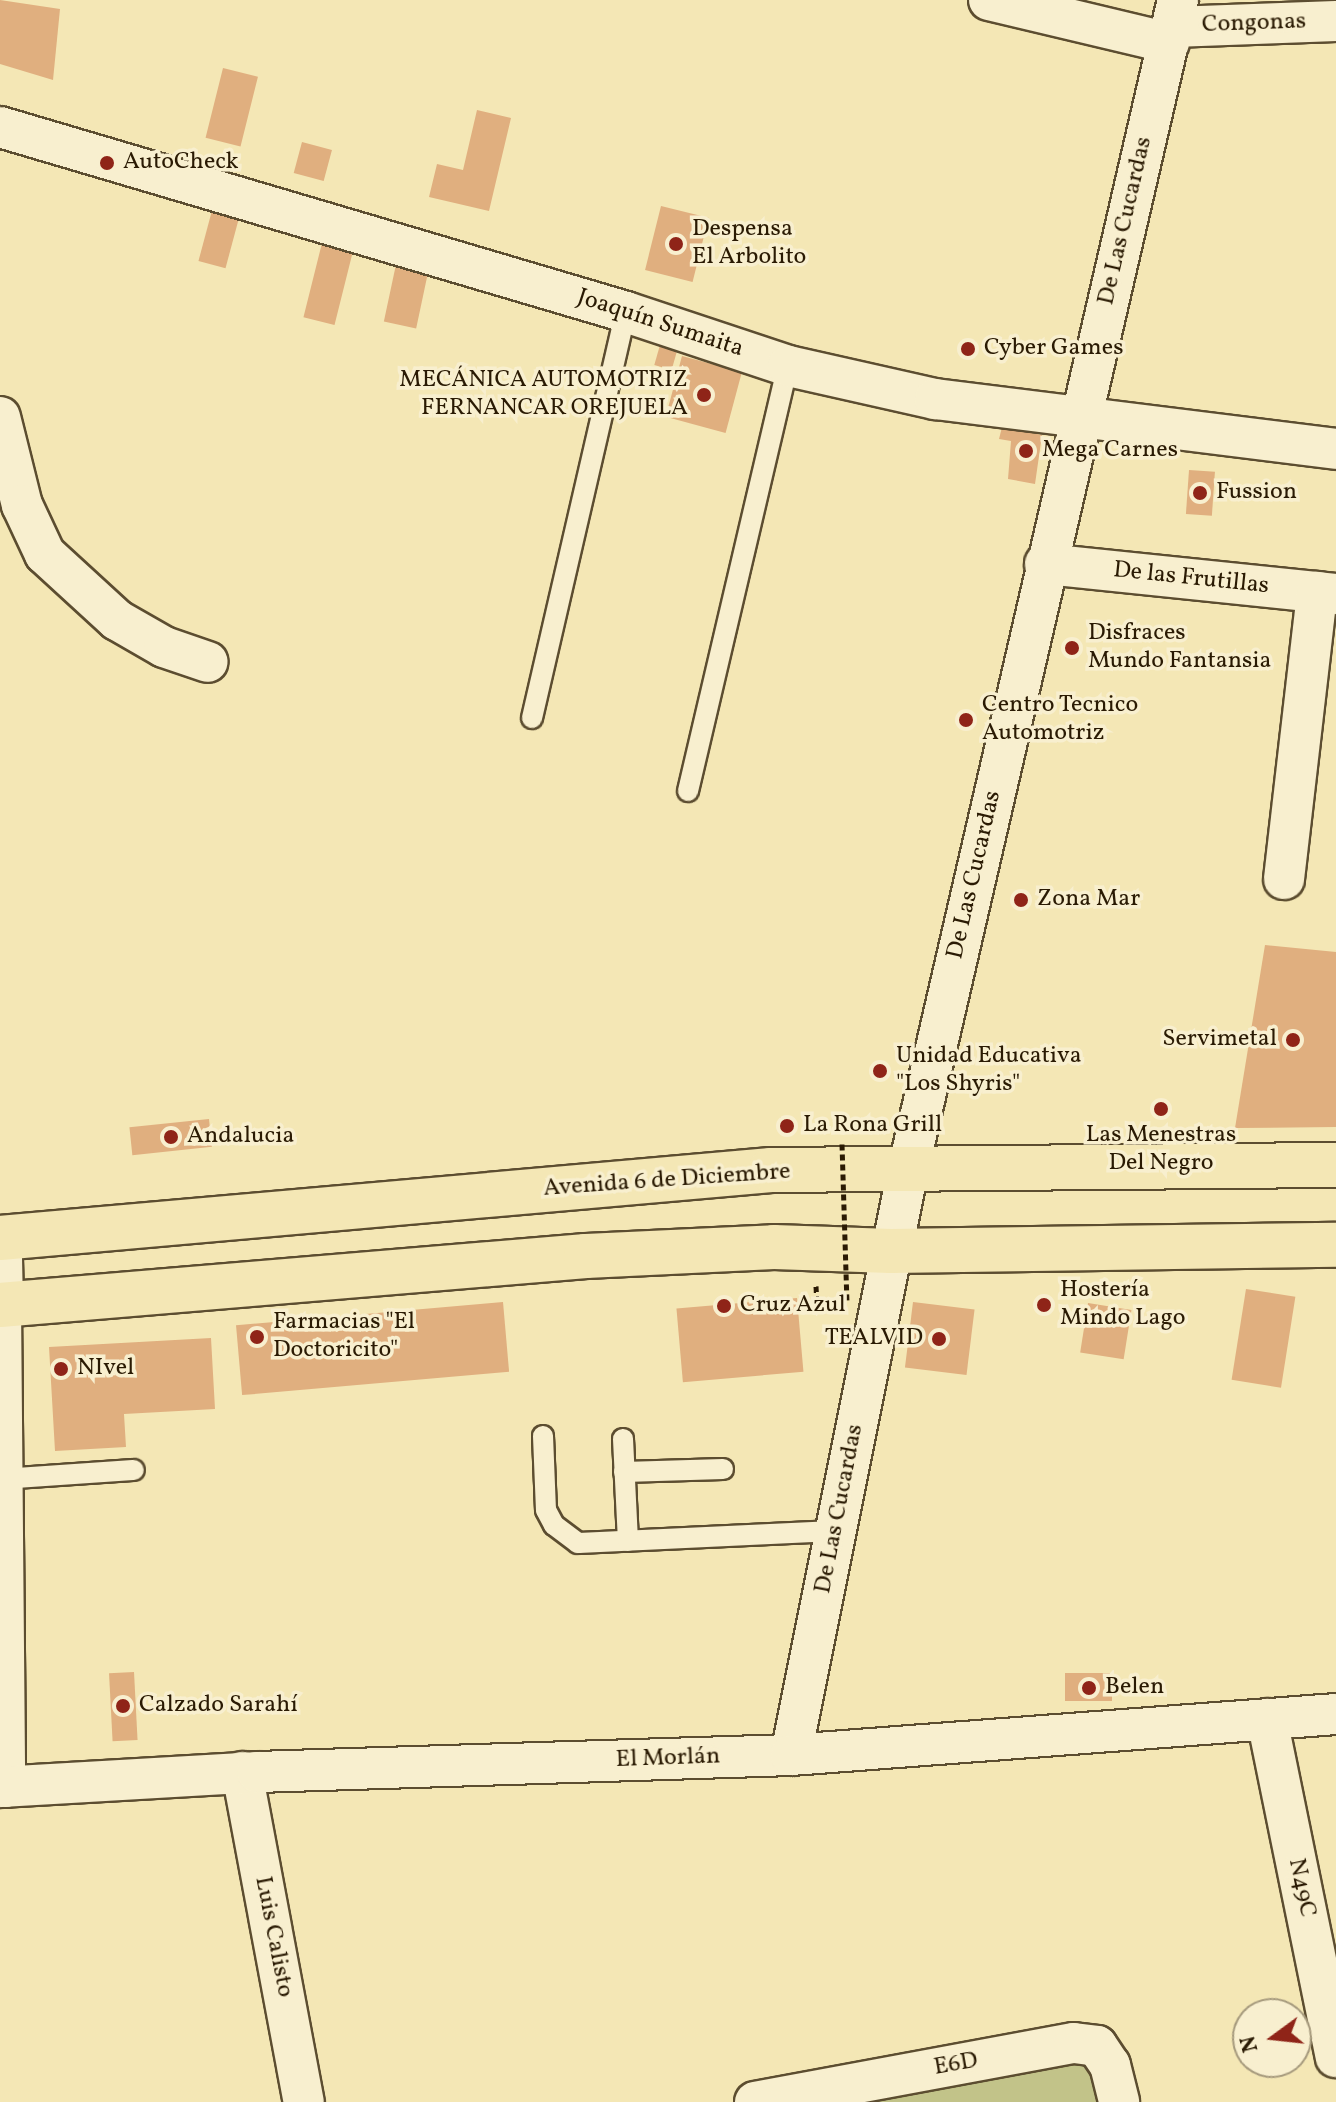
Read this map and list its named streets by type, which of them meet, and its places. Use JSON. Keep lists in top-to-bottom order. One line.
{"streets":{"main road":["Avenida 6 de Diciembre"],"street":["Congonas","De Las Cucardas","Joaquín Sumaita","De las Frutillas","El Morlán","N49C","Luis Calisto","E6D"]},"crossings":[["Congonas","De Las Cucardas"],["De Las Cucardas","Joaquín Sumaita"],["De Las Cucardas","De las Frutillas"],["De Las Cucardas","Avenida 6 de Diciembre"],["De Las Cucardas","El Morlán"],["El Morlán","N49C"],["El Morlán","Luis Calisto"]],"places":["AutoCheck","Despensa El Arbolito","Cyber Games","MECÁNICA AUTOMOTRIZ FERNANCAR OREJUELA","Mega Carnes","Fussion","Disfraces Mundo Fantansia","Centro Tecnico Automotriz","Zona Mar","Servimetal","Unidad Educativa \"Los Shyris\"","Las Menestras Del Negro","La Rona Grill","Andalucia","Hostería Mindo Lago","Cruz Azul","Farmacias \"El Doctoricito\"","TEALVID","NIvel","Belen","Calzado Sarahí"],"north":"left"}
